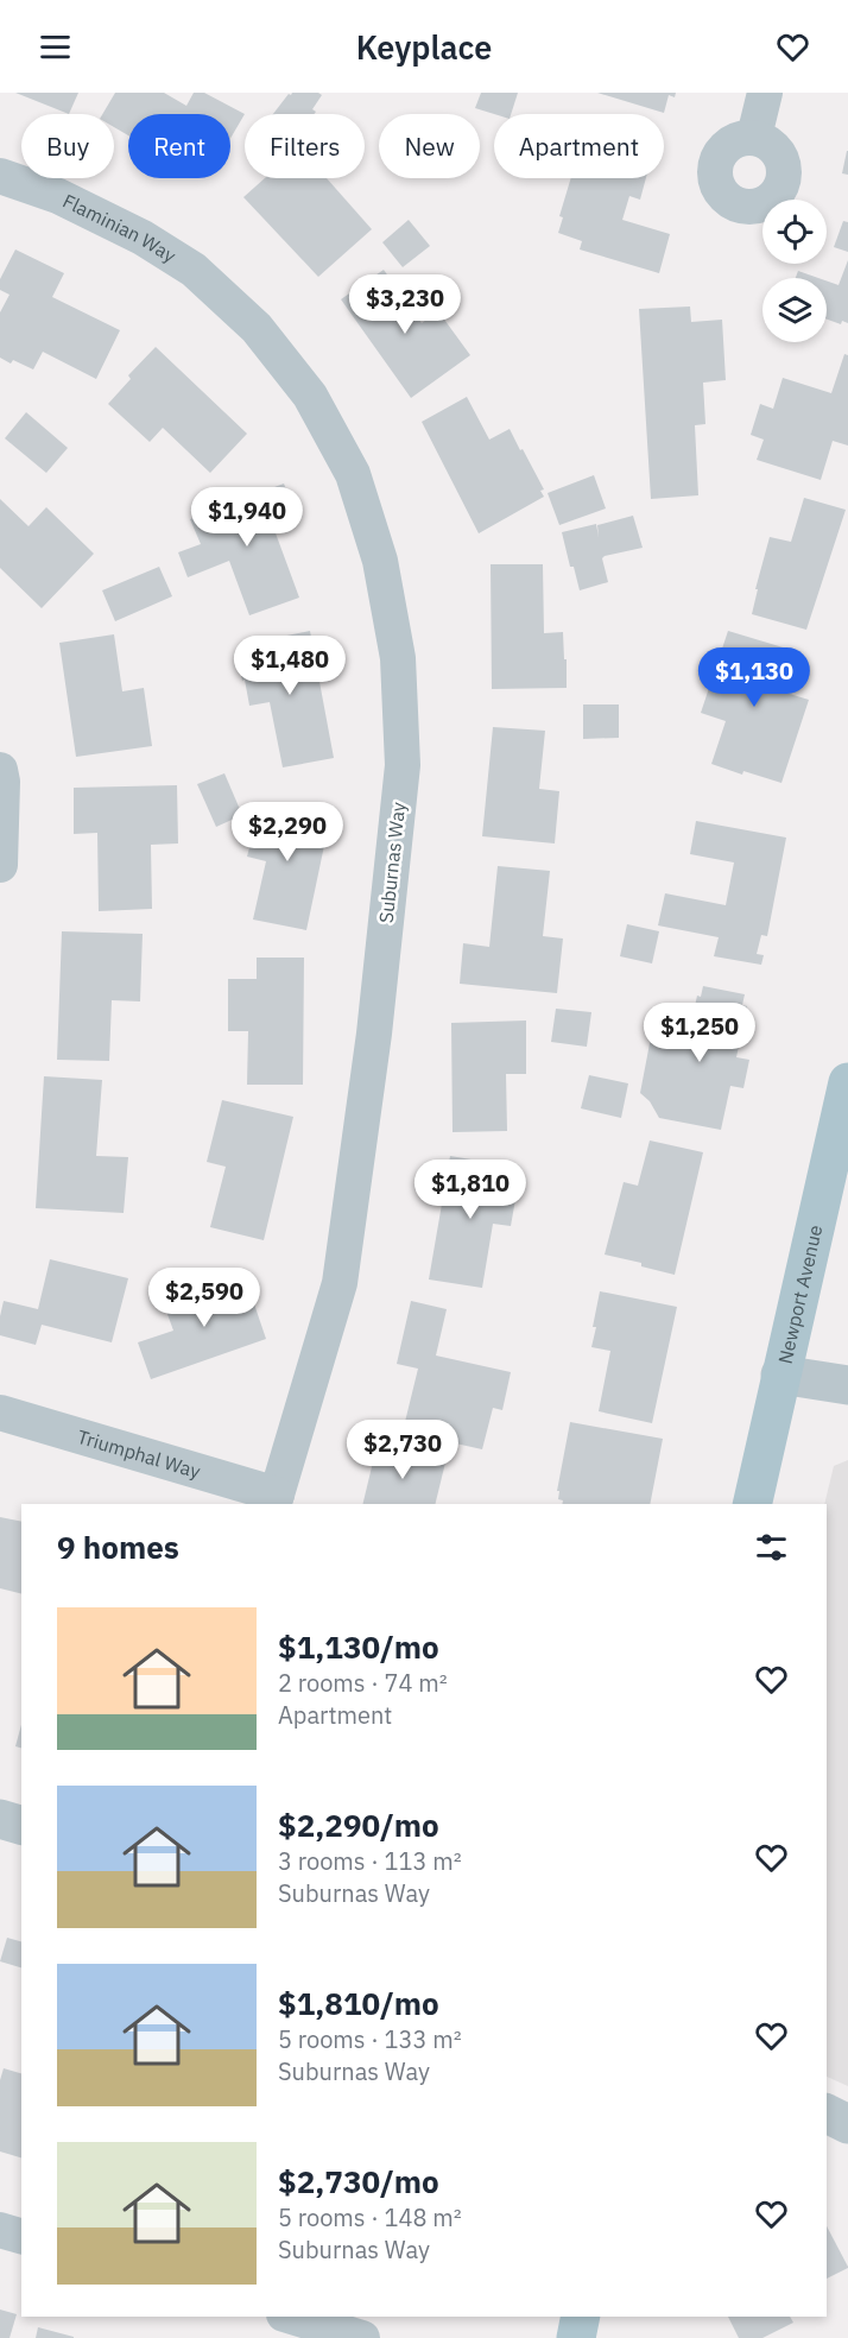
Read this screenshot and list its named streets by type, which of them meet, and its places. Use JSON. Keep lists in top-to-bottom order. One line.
{"streets":{"main road":["Newport Avenue"],"street":["Flaminian Way","Suburnas Way","Triumphal Way"]},"crossings":[["Flaminian Way","Suburnas Way"],["Suburnas Way","Triumphal Way"]],"page":{"header":"Keyplace","chip":["Buy","Rent","Filters","New","Apartment"],"price":["$3,230","$1,940","$1,480","$1,130","$2,290","$1,250","$1,810","$2,590","$2,730"],"heading":"9 homes","list":[{"name":"$1,130/mo","note":"2 rooms · 74 m² · Apartment"},{"name":"$2,290/mo","note":"3 rooms · 113 m² · Suburnas Way"},{"name":"$1,810/mo","note":"5 rooms · 133 m² · Suburnas Way"},{"name":"$2,730/mo","note":"5 rooms · 148 m² · Suburnas Way"}]}}
